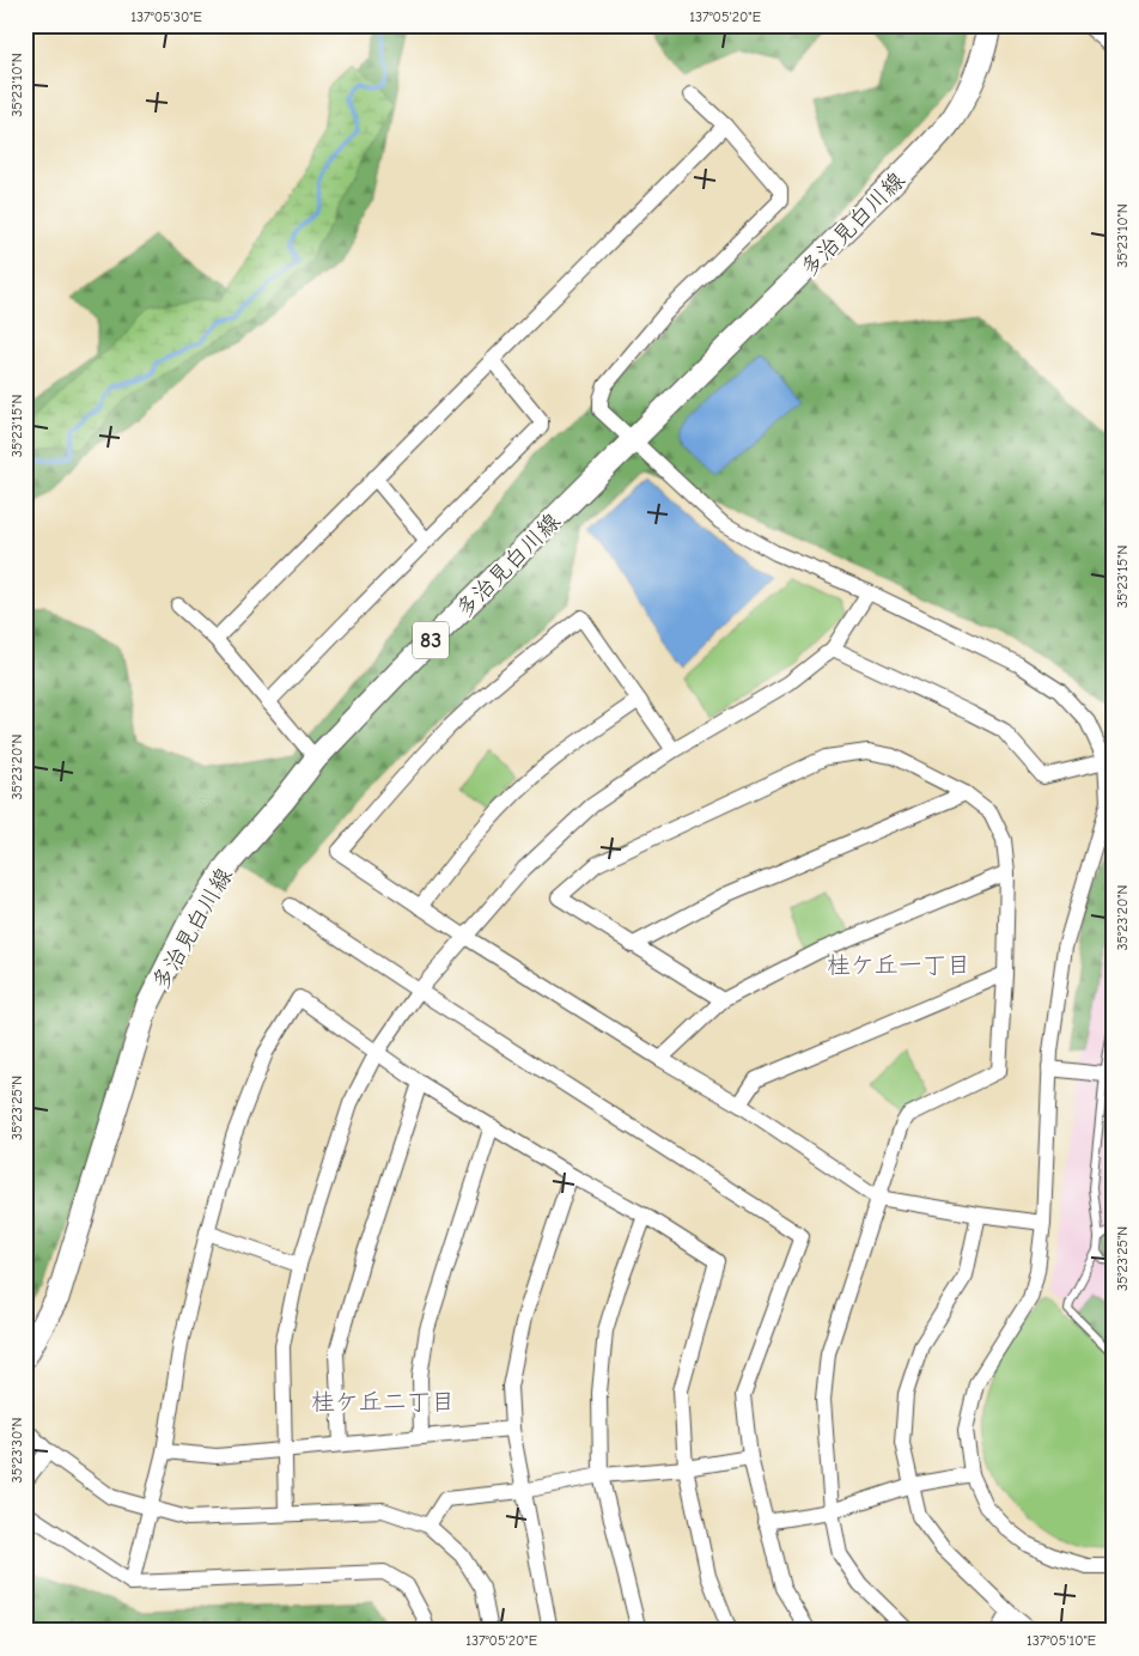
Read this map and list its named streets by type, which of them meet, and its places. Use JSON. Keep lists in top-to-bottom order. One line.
{"streets":{"main road":["多治見白川線","83"]},"districts":["桂ケ丘一丁目","桂ケ丘二丁目"],"coordinates":["137°05'30\"E","137°05'20\"E","35°23'10\"N","35°23'15\"N","35°23'20\"N","35°23'25\"N","35°23'30\"N","137°05'10\"E"]}
